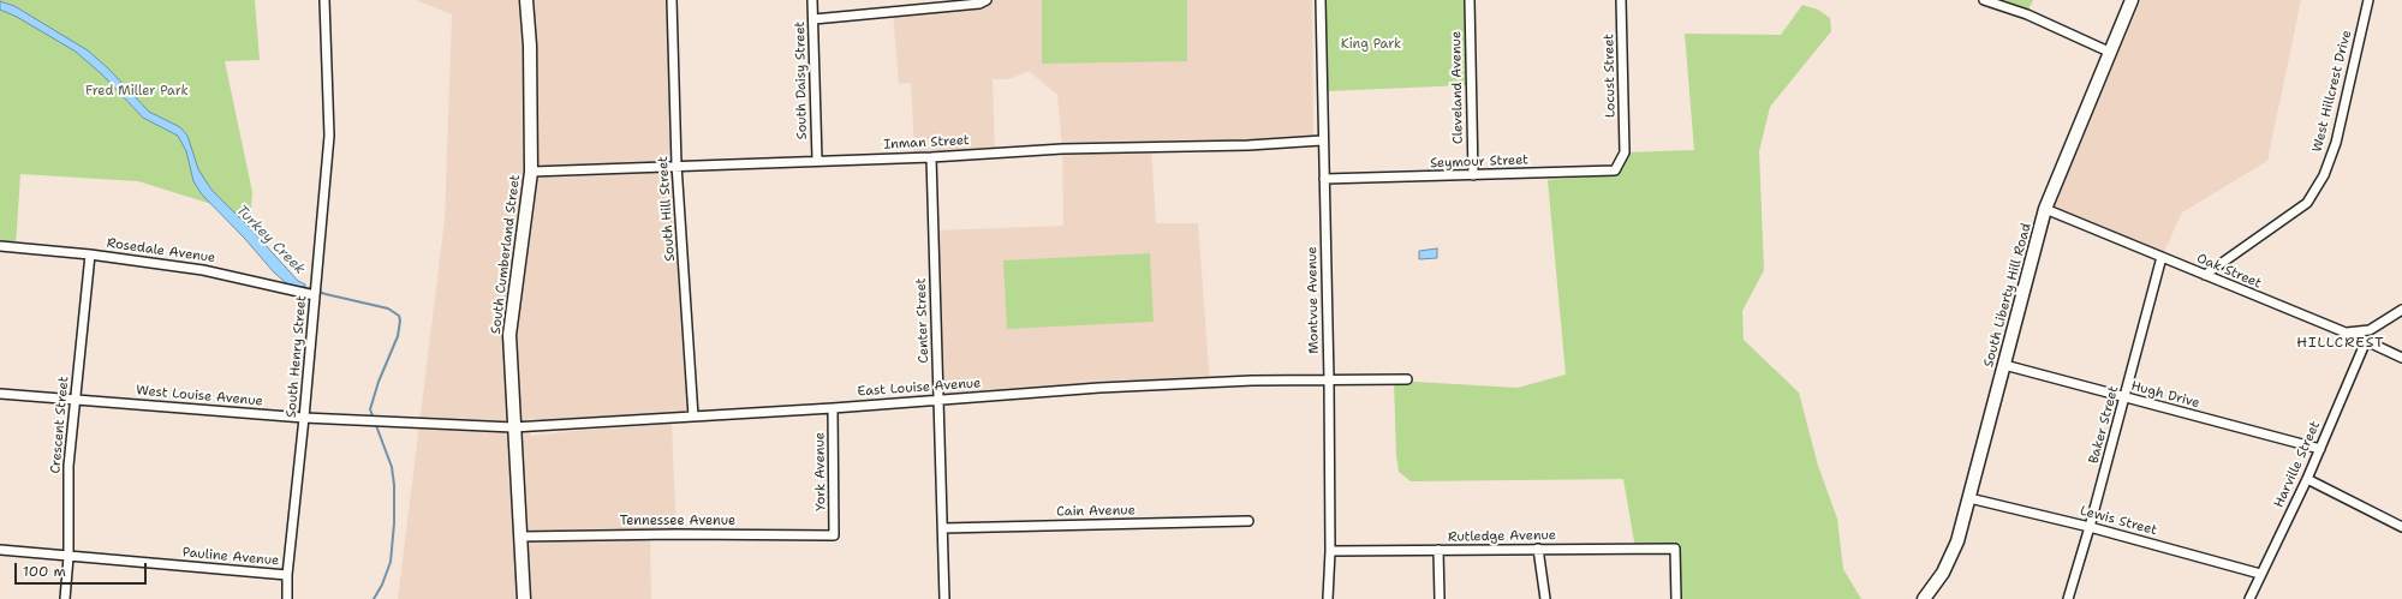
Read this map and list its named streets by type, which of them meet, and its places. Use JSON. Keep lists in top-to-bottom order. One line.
{"streets":{"street":["Locust Street","South Daisy Street","Cleveland Avenue","West Hillcrest Drive","Inman Street","Seymour Street","South Hill Street","Rosedale Avenue","South Cumberland Street","Oak Street","South Liberty Hill Road","Montvue Avenue","Center Street","South Henry Street","East Louise Avenue","Hugh Drive","West Louise Avenue","Crescent Street","Baker Street","Harville Street","York Avenue","Cain Avenue","Tennessee Avenue","Lewis Street","Rutledge Avenue","Pauline Avenue"]},"crossings":[["Locust Street","Seymour Street"],["South Daisy Street","Inman Street"],["Cleveland Avenue","Seymour Street"],["West Hillcrest Drive","Oak Street"],["Inman Street","South Hill Street"],["Inman Street","South Cumberland Street"],["Inman Street","Montvue Avenue"],["Inman Street","Center Street"],["Seymour Street","Montvue Avenue"],["South Hill Street","East Louise Avenue"],["Rosedale Avenue","South Henry Street"],["Rosedale Avenue","Crescent Street"],["South Cumberland Street","East Louise Avenue"],["South Cumberland Street","West Louise Avenue"],["South Cumberland Street","Tennessee Avenue"],["Oak Street","South Liberty Hill Road"],["Oak Street","Baker Street"],["Oak Street","Harville Street"],["South Liberty Hill Road","Hugh Drive"],["South Liberty Hill Road","Lewis Street"],["Montvue Avenue","East Louise Avenue"],["Montvue Avenue","Rutledge Avenue"],["Center Street","East Louise Avenue"],["Center Street","Cain Avenue"],["South Henry Street","West Louise Avenue"],["South Henry Street","Pauline Avenue"],["East Louise Avenue","West Louise Avenue"],["East Louise Avenue","York Avenue"],["Hugh Drive","Baker Street"],["Hugh Drive","Harville Street"],["West Louise Avenue","Crescent Street"],["Crescent Street","Pauline Avenue"],["Baker Street","Lewis Street"],["Harville Street","Lewis Street"],["York Avenue","Tennessee Avenue"]],"districts":["HILLCREST"],"water":["Turkey Creek"],"parks":["King Park","Fred Miller Park"],"scale_bar":"100 m"}
